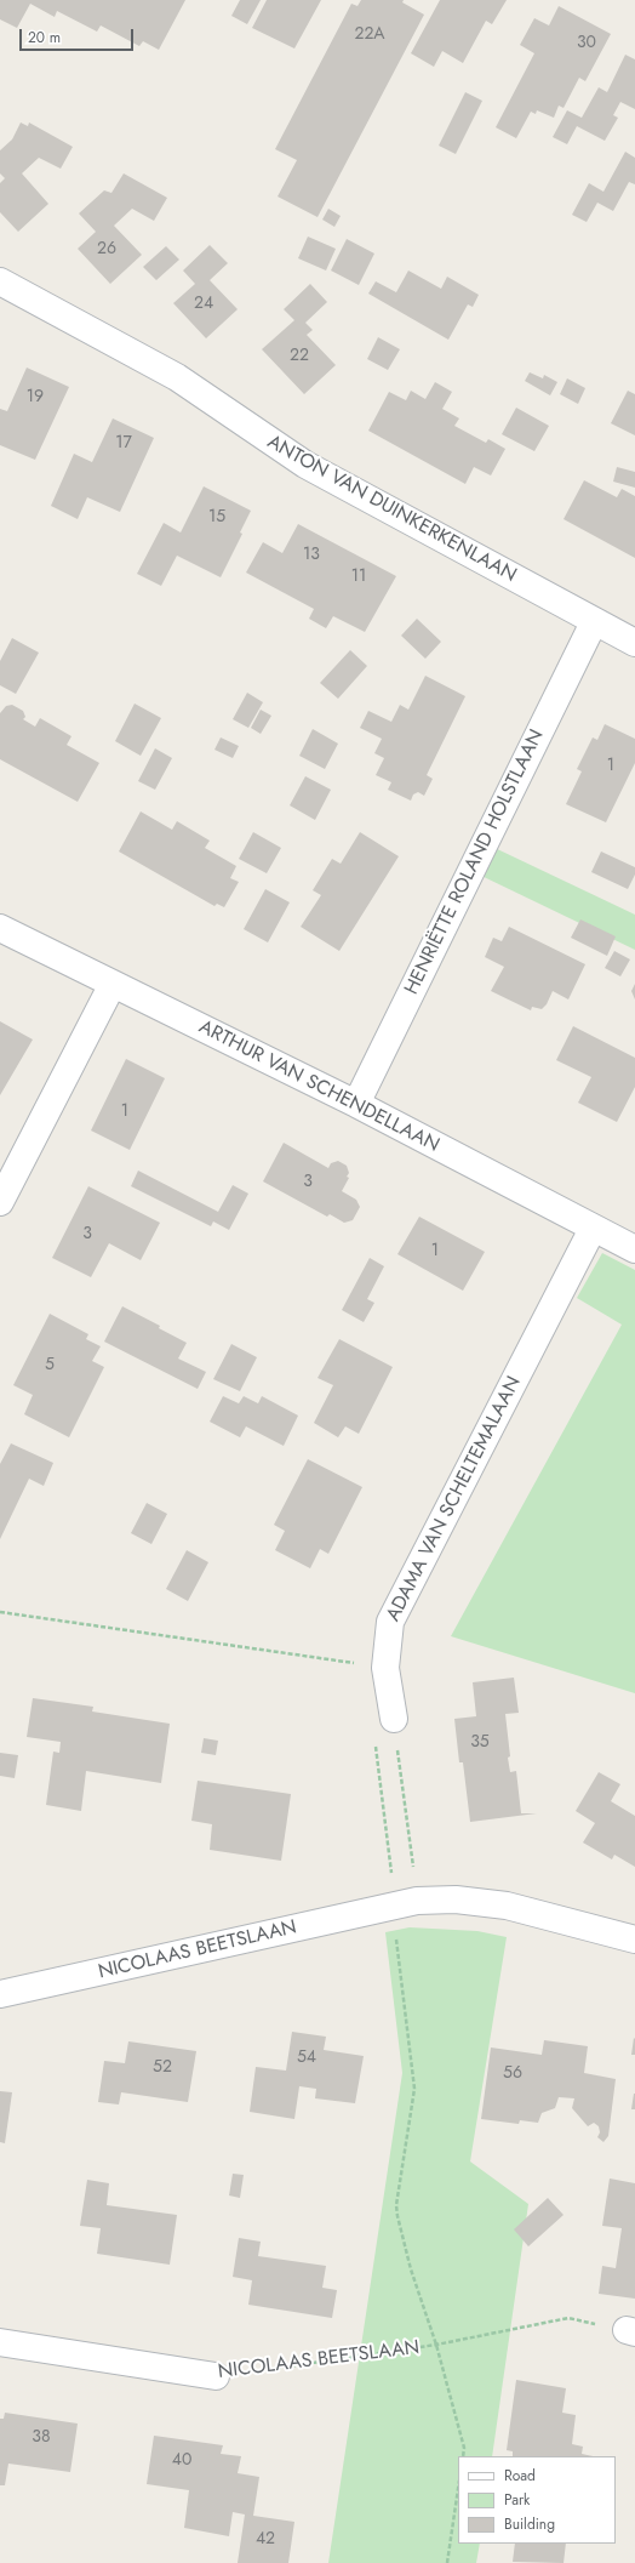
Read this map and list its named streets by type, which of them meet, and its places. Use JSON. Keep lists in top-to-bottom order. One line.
{"streets":{"street":["ANTON VAN DUINKERKENLAAN","HENRIËTTE ROLAND HOLSTLAAN","ARTHUR VAN SCHENDELLAAN","ADAMA VAN SCHELTEMALAAN","NICOLAAS BEETSLAAN"]},"crossings":[["ANTON VAN DUINKERKENLAAN","HENRIËTTE ROLAND HOLSTLAAN"],["HENRIËTTE ROLAND HOLSTLAAN","ARTHUR VAN SCHENDELLAAN"],["ARTHUR VAN SCHENDELLAAN","ADAMA VAN SCHELTEMALAAN"]],"house_numbers":["22A","30","26","24","22","19","17","15","13","11","1","1","3","3","1","5","35","54","52","56","38","40","42"],"legend":["Road","Park","Building"],"scale_bar":"20 m"}
